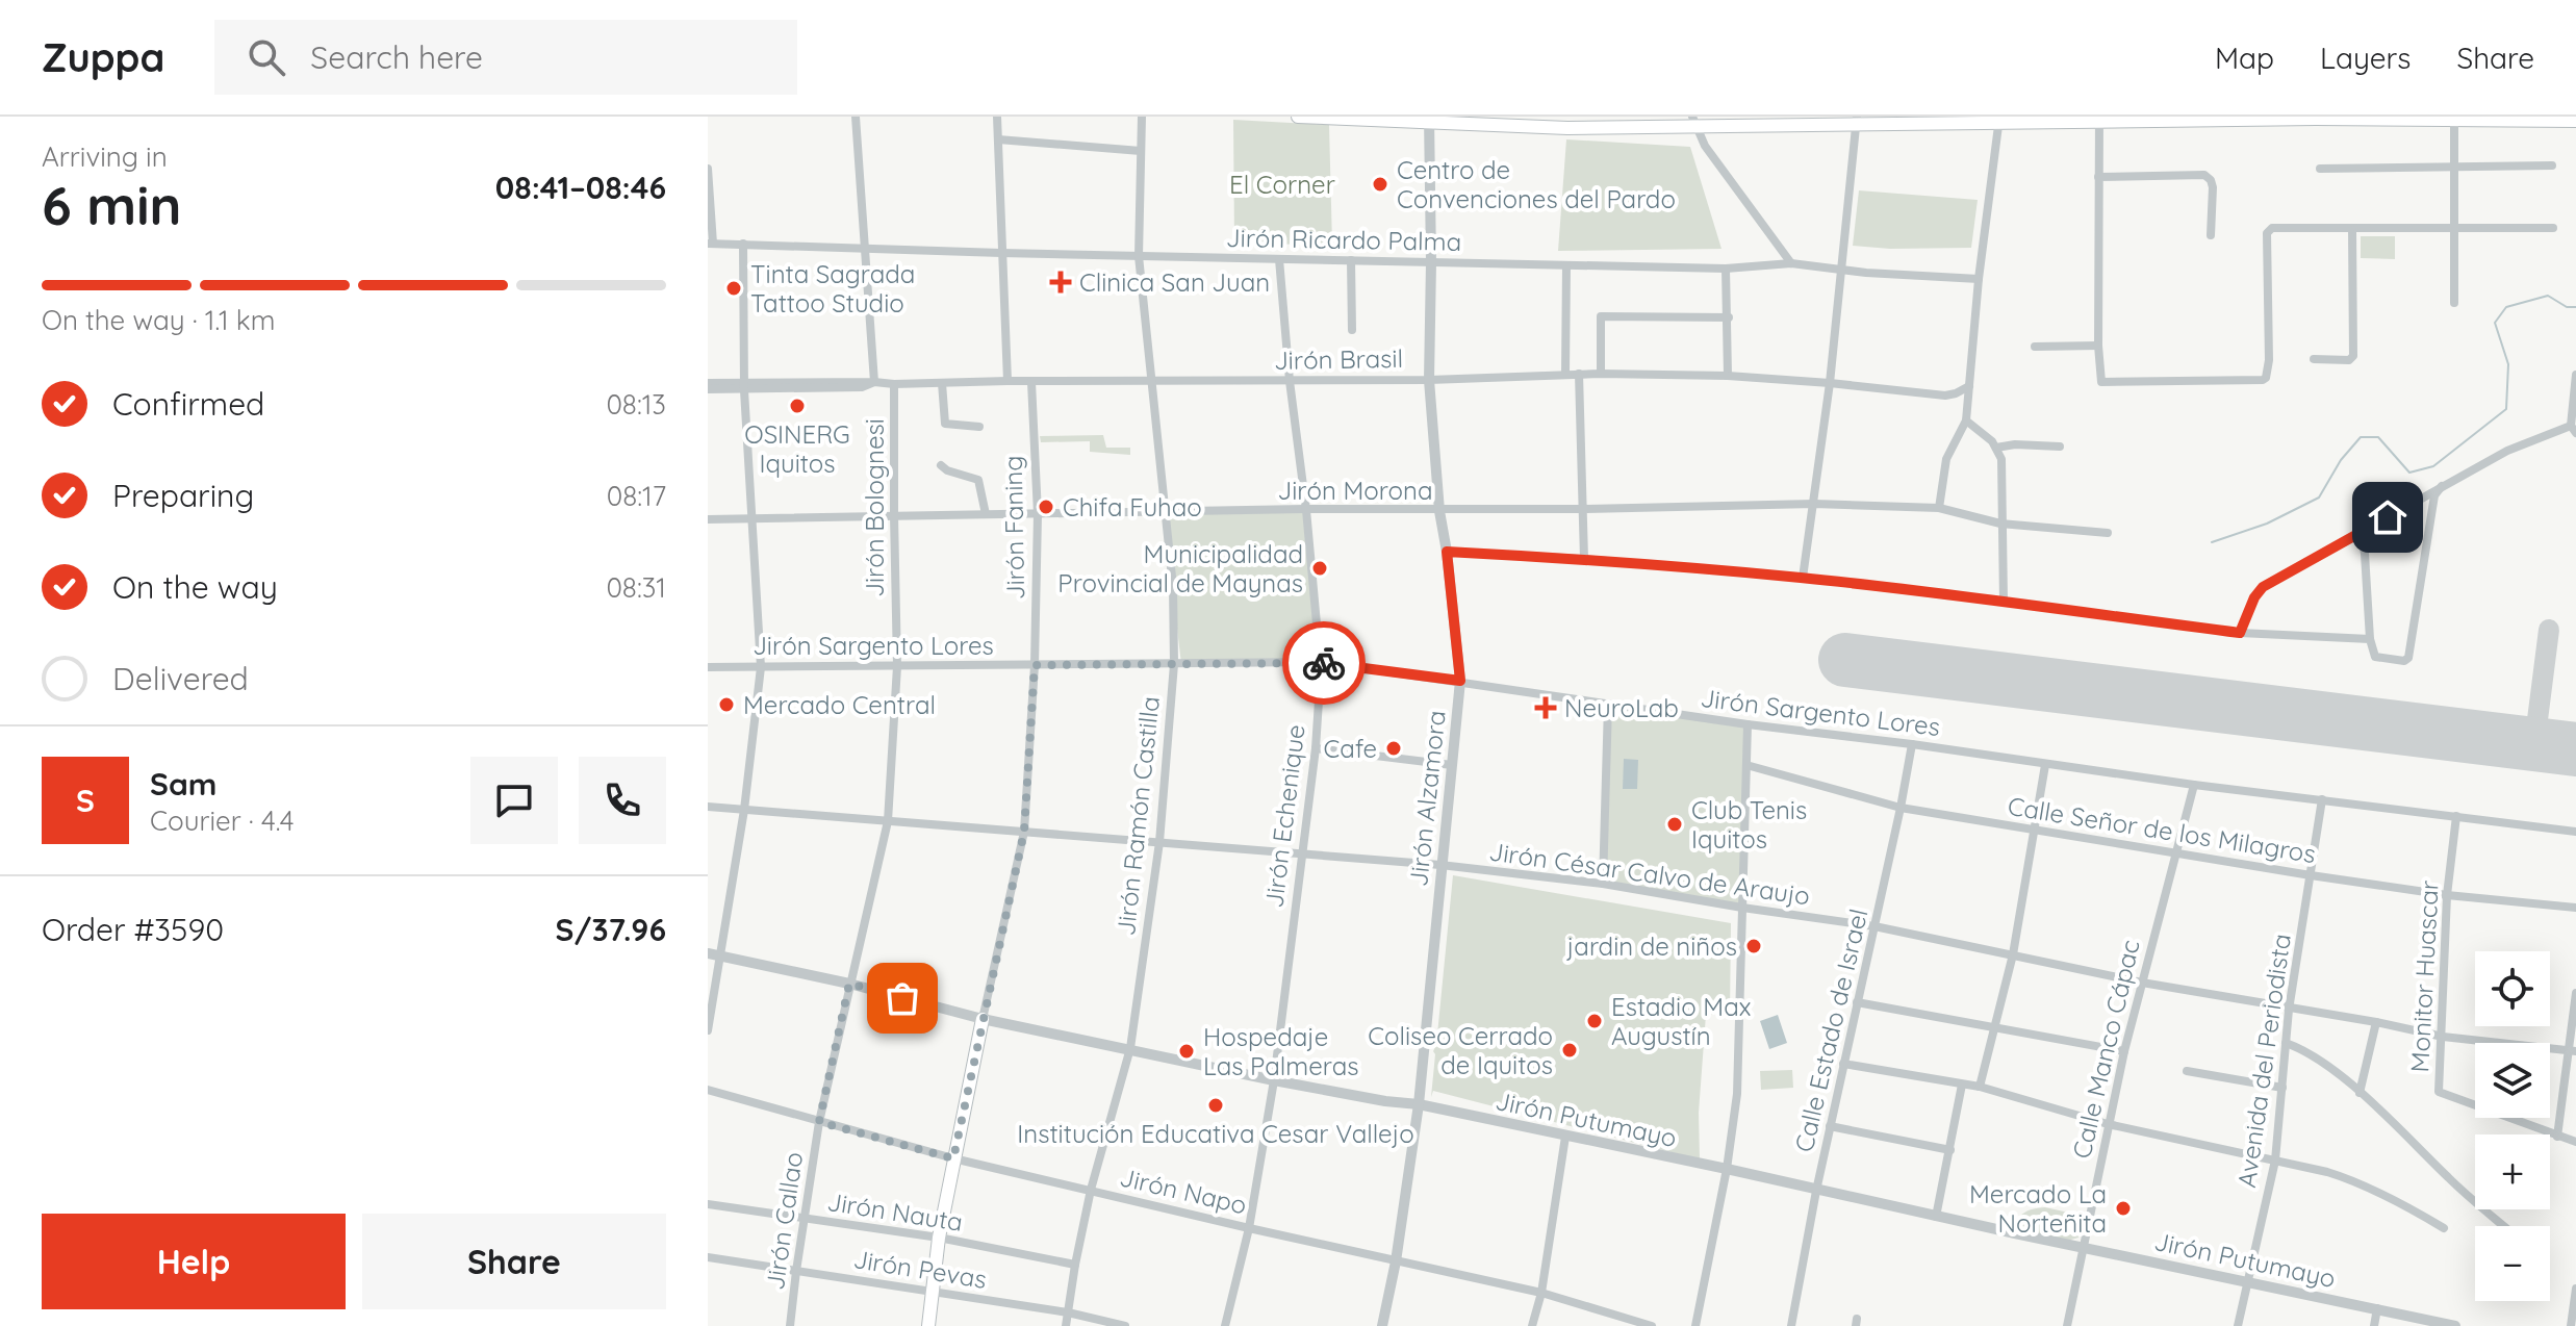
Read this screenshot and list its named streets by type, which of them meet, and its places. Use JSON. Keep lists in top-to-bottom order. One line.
{"streets":{"street":["Jirón Ricardo Palma","Jirón Brasil","Jirón Morona","Jirón Bolognesi","Jirón Faning","Jirón Sargento Lores","Jirón Alzamora","Jirón Ramón Castilla","Jirón Echenique","Calle Señor de los Milagros","Jirón César Calvo de Araujo","Monitor Huascar","Calle Estado de Israel","Calle Manco Cápac","Avenida del Periodista","Jirón Putumayo","Jirón Napo","Jirón Nauta","Jirón Callao","Jirón Pevas"]},"crossings":[["Jirón Ricardo Palma","Jirón Bolognesi"],["Jirón Ricardo Palma","Jirón Alzamora"],["Jirón Ricardo Palma","Jirón Ramón Castilla"],["Jirón Ricardo Palma","Jirón Echenique"],["Jirón Brasil","Jirón Bolognesi"],["Jirón Brasil","Jirón Faning"],["Jirón Brasil","Jirón Alzamora"],["Jirón Brasil","Jirón Ramón Castilla"],["Jirón Brasil","Jirón Echenique"],["Jirón Morona","Jirón Bolognesi"],["Jirón Morona","Jirón Faning"],["Jirón Morona","Jirón Alzamora"],["Jirón Morona","Jirón Ramón Castilla"],["Jirón Morona","Jirón Echenique"],["Jirón Bolognesi","Jirón Sargento Lores"],["Jirón Bolognesi","Jirón César Calvo de Araujo"],["Jirón Bolognesi","Jirón Putumayo"],["Jirón Bolognesi","Jirón Napo"],["Jirón Bolognesi","Jirón Callao"],["Jirón Faning","Jirón Sargento Lores"],["Jirón Faning","Jirón César Calvo de Araujo"],["Jirón Faning","Jirón Putumayo"],["Jirón Sargento Lores","Jirón Alzamora"],["Jirón Sargento Lores","Jirón Ramón Castilla"],["Jirón Sargento Lores","Jirón Echenique"],["Jirón Sargento Lores","Monitor Huascar"],["Jirón Sargento Lores","Calle Estado de Israel"],["Jirón Sargento Lores","Calle Manco Cápac"],["Jirón Sargento Lores","Avenida del Periodista"],["Jirón Alzamora","Jirón César Calvo de Araujo"],["Jirón Alzamora","Jirón Putumayo"],["Jirón Alzamora","Jirón Napo"],["Jirón Ramón Castilla","Jirón César Calvo de Araujo"],["Jirón Ramón Castilla","Jirón Putumayo"],["Jirón Ramón Castilla","Jirón Napo"],["Jirón Ramón Castilla","Jirón Nauta"],["Jirón Ramón Castilla","Jirón Pevas"],["Jirón Echenique","Jirón César Calvo de Araujo"],["Jirón Echenique","Jirón Putumayo"],["Jirón Echenique","Jirón Napo"],["Calle Señor de los Milagros","Monitor Huascar"],["Calle Señor de los Milagros","Calle Estado de Israel"],["Calle Señor de los Milagros","Calle Manco Cápac"],["Calle Señor de los Milagros","Avenida del Periodista"],["Jirón César Calvo de Araujo","Monitor Huascar"],["Jirón César Calvo de Araujo","Calle Estado de Israel"],["Jirón César Calvo de Araujo","Calle Manco Cápac"],["Jirón César Calvo de Araujo","Avenida del Periodista"],["Calle Estado de Israel","Jirón Putumayo"],["Calle Manco Cápac","Jirón Putumayo"],["Avenida del Periodista","Jirón Putumayo"],["Jirón Napo","Jirón Callao"],["Jirón Nauta","Jirón Callao"],["Jirón Callao","Jirón Pevas"]],"parks":["El Corner"],"places":{"other":["Centro de Convenciones del Pardo","Tinta Sagrada Tattoo Studio","OSINERG Iquitos","Chifa Fuhao","Municipalidad Provincial de Maynas","Mercado Central","Cafe","Club Tenis Iquitos","jardin de niños","Estadio Max Augustín","Coliseo Cerrado de Iquitos","Hospedaje Las Palmeras","Institución Educativa Cesar Vallejo","Mercado La Norteñita"],"health":["Clinica San Juan","NeuroLab"]},"page":{"header":"Zuppa","search":"Search here","nav":["Map","Layers","Share"],"heading":["6 min","Arriving in","08:41–08:46"],"panel":["Sam","Courier · 4.4","Order #3590","S/37.96"],"bar":"On the way · 1.1 km","list":[["Confirmed","08:13"],["Preparing","08:17"],["On the way","08:31"],"Delivered"],"round":"S","map_buttons":["+","−"],"buttons":["Help","Share"]}}
